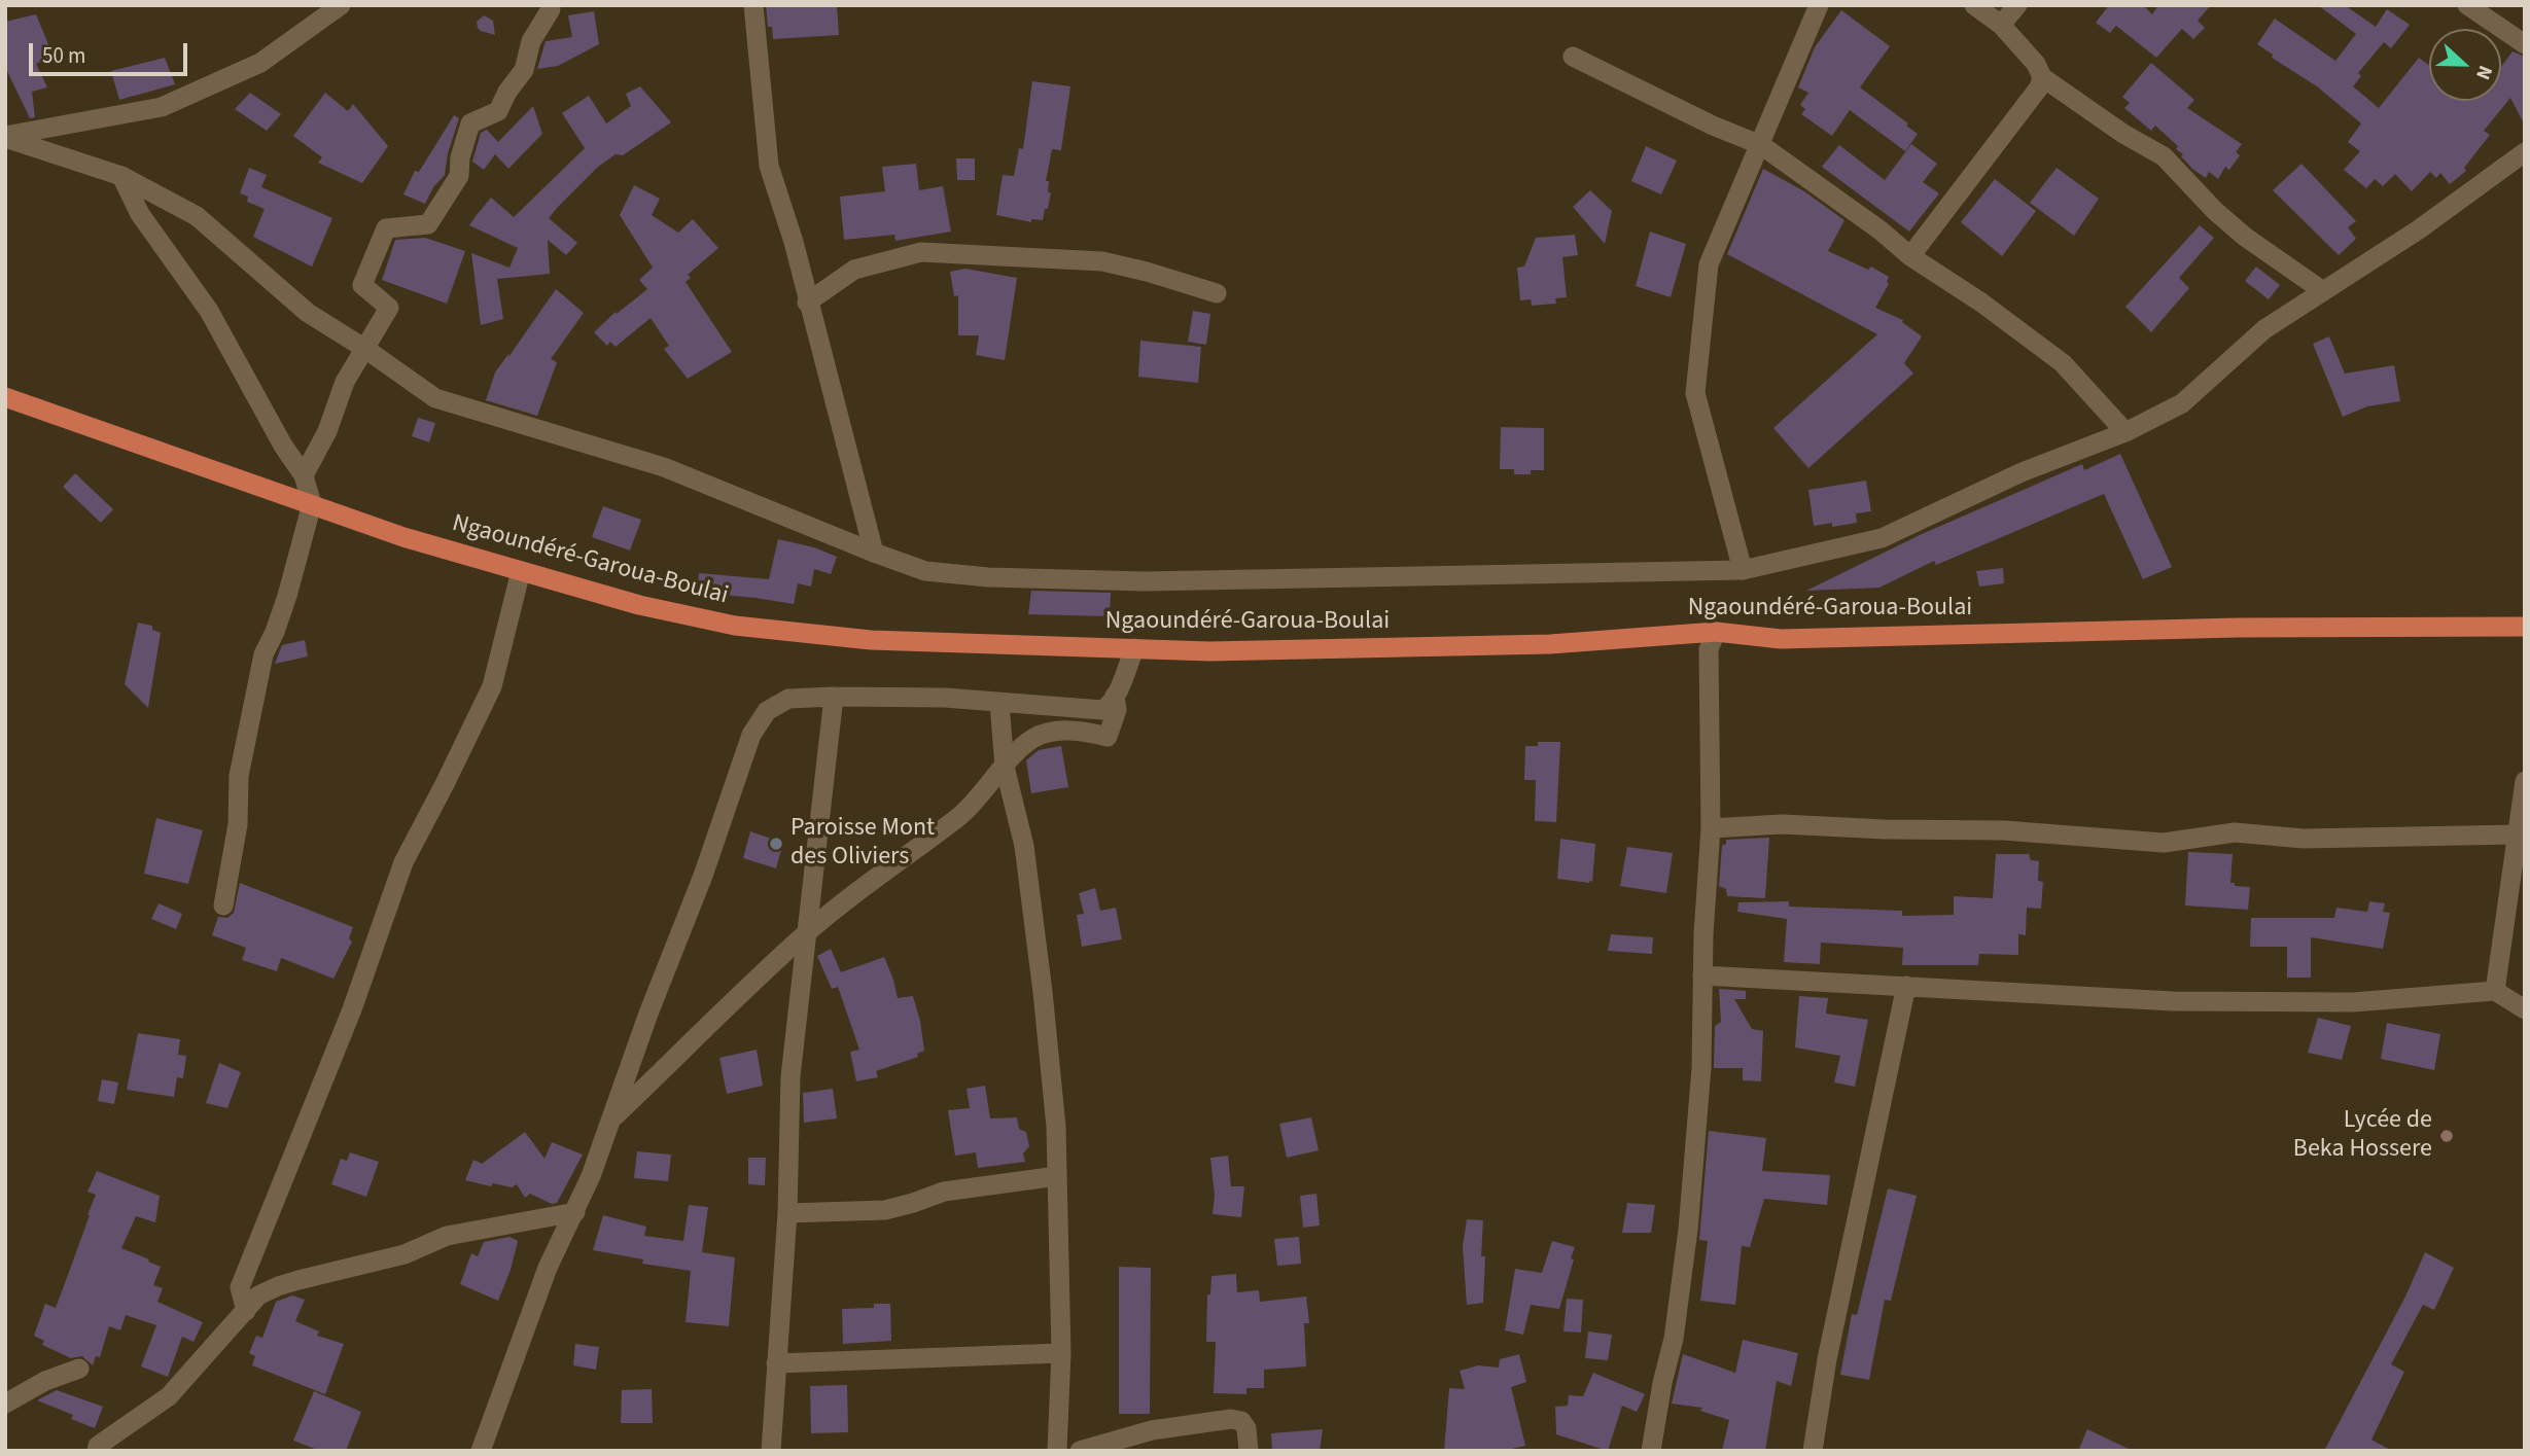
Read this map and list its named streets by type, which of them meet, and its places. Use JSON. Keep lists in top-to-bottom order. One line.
{"streets":{"highway":["Ngaoundéré-Garoua-Boulai"]},"places":["Paroisse Mont des Oliviers","Lycée de Beka Hossere"],"scale_bar":"50 m","north":"right"}
